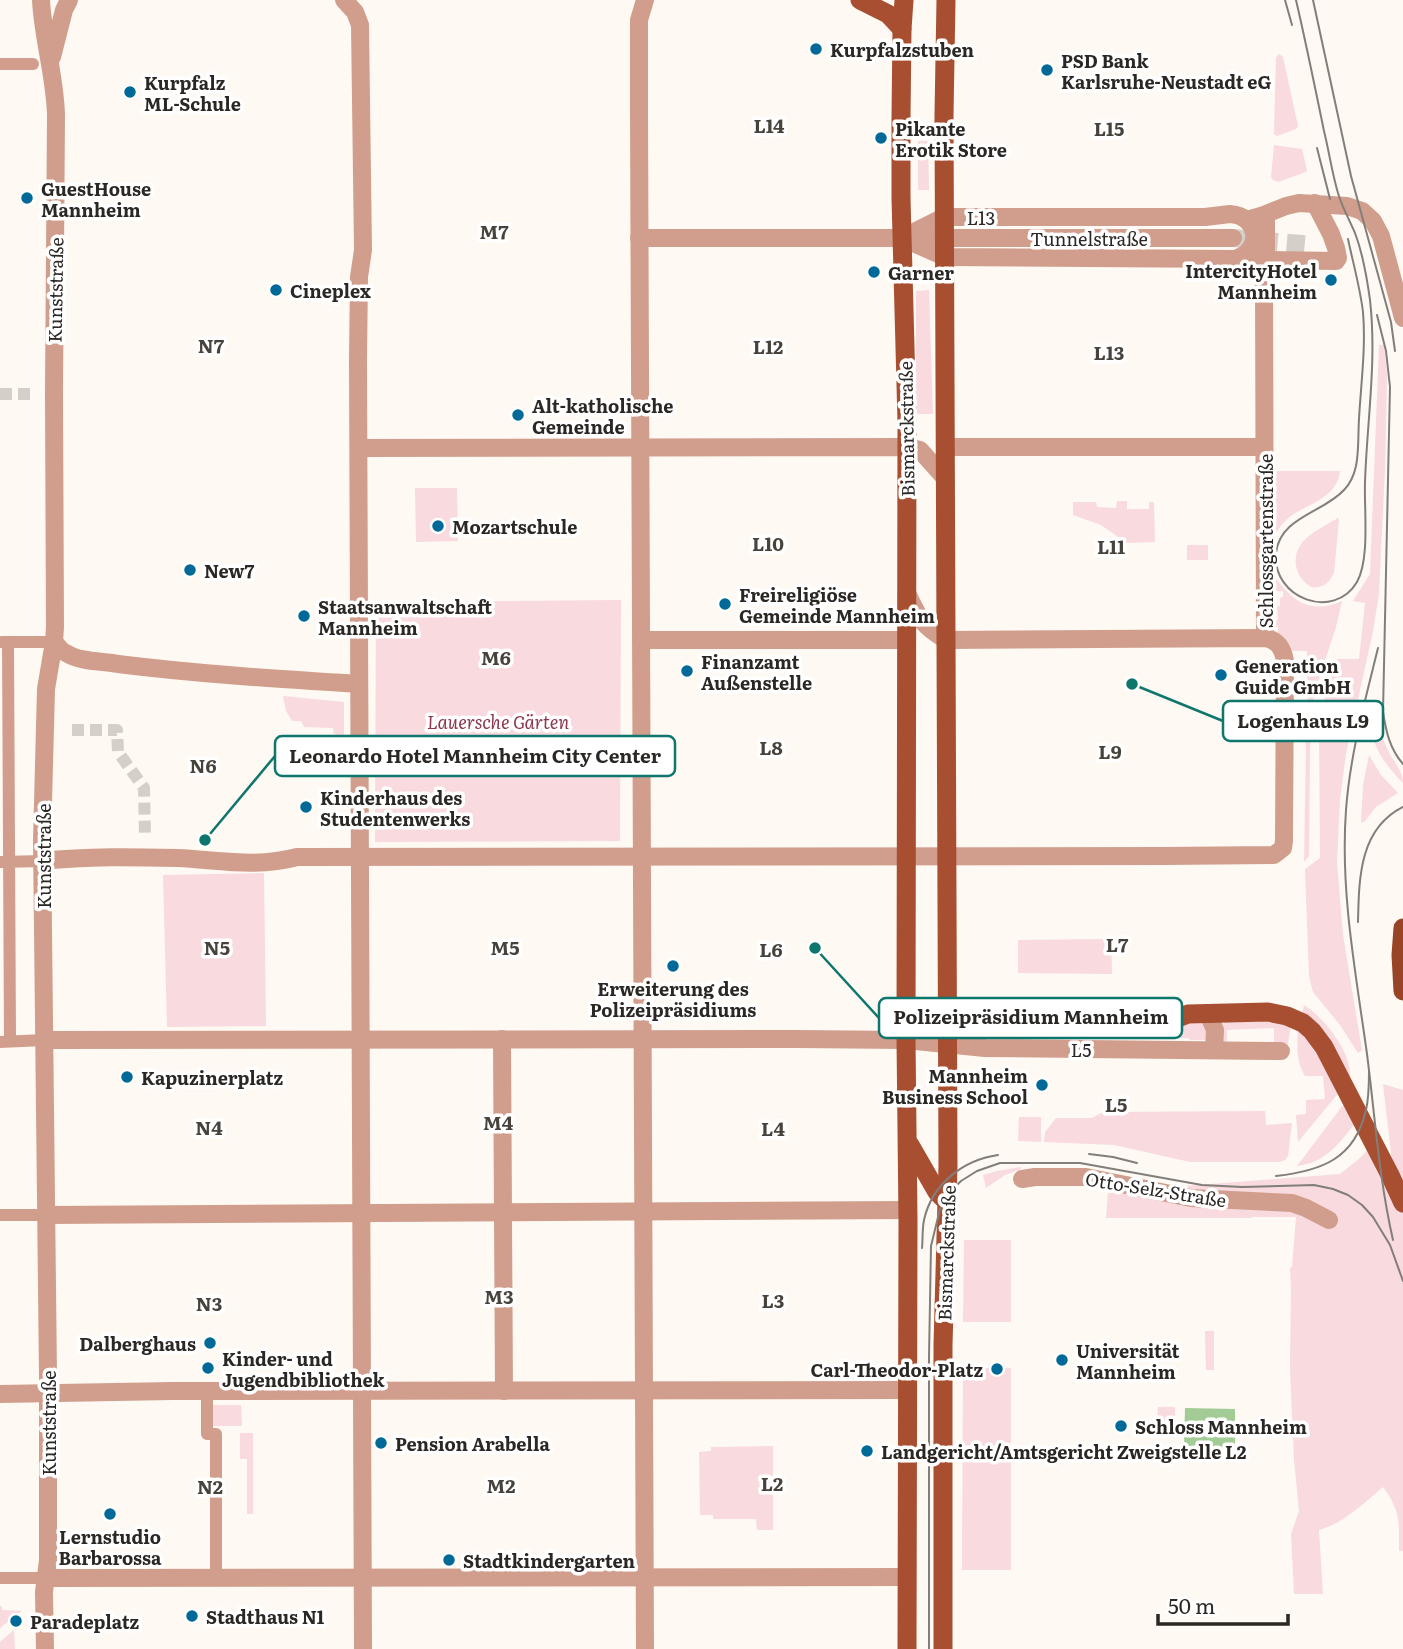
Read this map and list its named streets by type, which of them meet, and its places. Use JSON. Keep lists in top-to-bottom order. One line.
{"streets":{"main road":["Bismarckstraße"],"street":["L13","Tunnelstraße","Kunststraße","Schlossgartenstraße","L5","Otto-Selz-Straße"]},"crossings":[["L13","Bismarckstraße"],["Tunnelstraße","Bismarckstraße"],["Kunststraße","L5"],["Bismarckstraße","Schlossgartenstraße"],["Bismarckstraße","L5"]],"districts":["L14","L15","M7","N7","L12","L13","L10","L11","M6","L8","L9","N6","L7","N5","M5","L6","L5","M4","N4","L4","M3","L3","N3","L2","M2","N2"],"parks":["Lauersche Gärten"],"places":["Kurpfalzstuben","PSD Bank Karlsruhe-Neustadt eG","Kurpfalz ML-Schule","Pikante Erotik Store","GuestHouse Mannheim","Garner","IntercityHotel Mannheim","Cineplex","Alt-katholische Gemeinde","Mozartschule","New7","Freireligiöse Gemeinde Mannheim","Staatsanwaltschaft Mannheim","Finanzamt Außenstelle","Generation Guide GmbH","Logenhaus L9","Kinderhaus des Studentenwerks","Leonardo Hotel Mannheim City Center","Polizeipräsidium Mannheim","Erweiterung des Polizeipräsidiums","Kapuzinerplatz","Mannheim Business School","Dalberghaus","Universität Mannheim","Kinder- und Jugendbibliothek","Carl-Theodor-Platz","Schloss Mannheim","Pension Arabella","Landgericht/Amtsgericht Zweigstelle L2","Lernstudio Barbarossa","Stadtkindergarten","Stadthaus N1","Paradeplatz"],"scale_bar":"50 m"}
